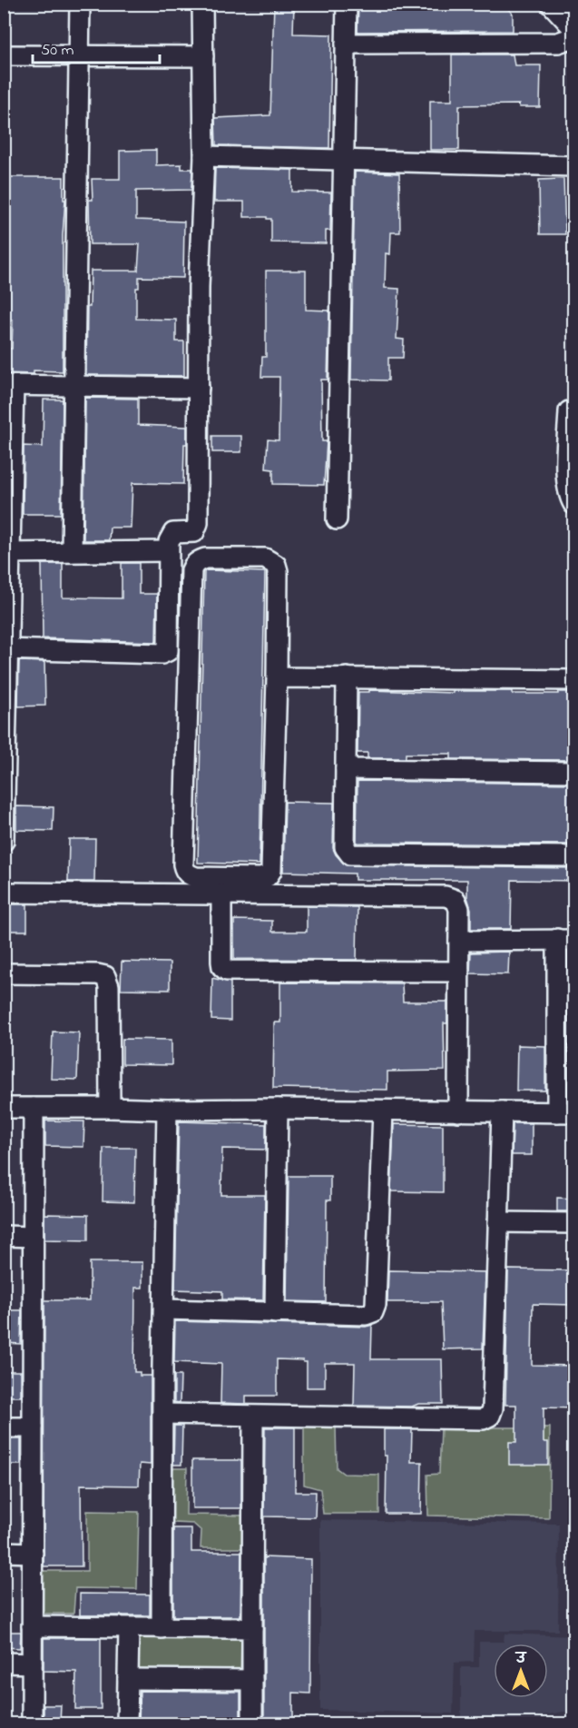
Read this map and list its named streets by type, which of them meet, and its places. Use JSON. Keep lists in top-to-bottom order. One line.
{"scale_bar":"50 m","north":"top"}
